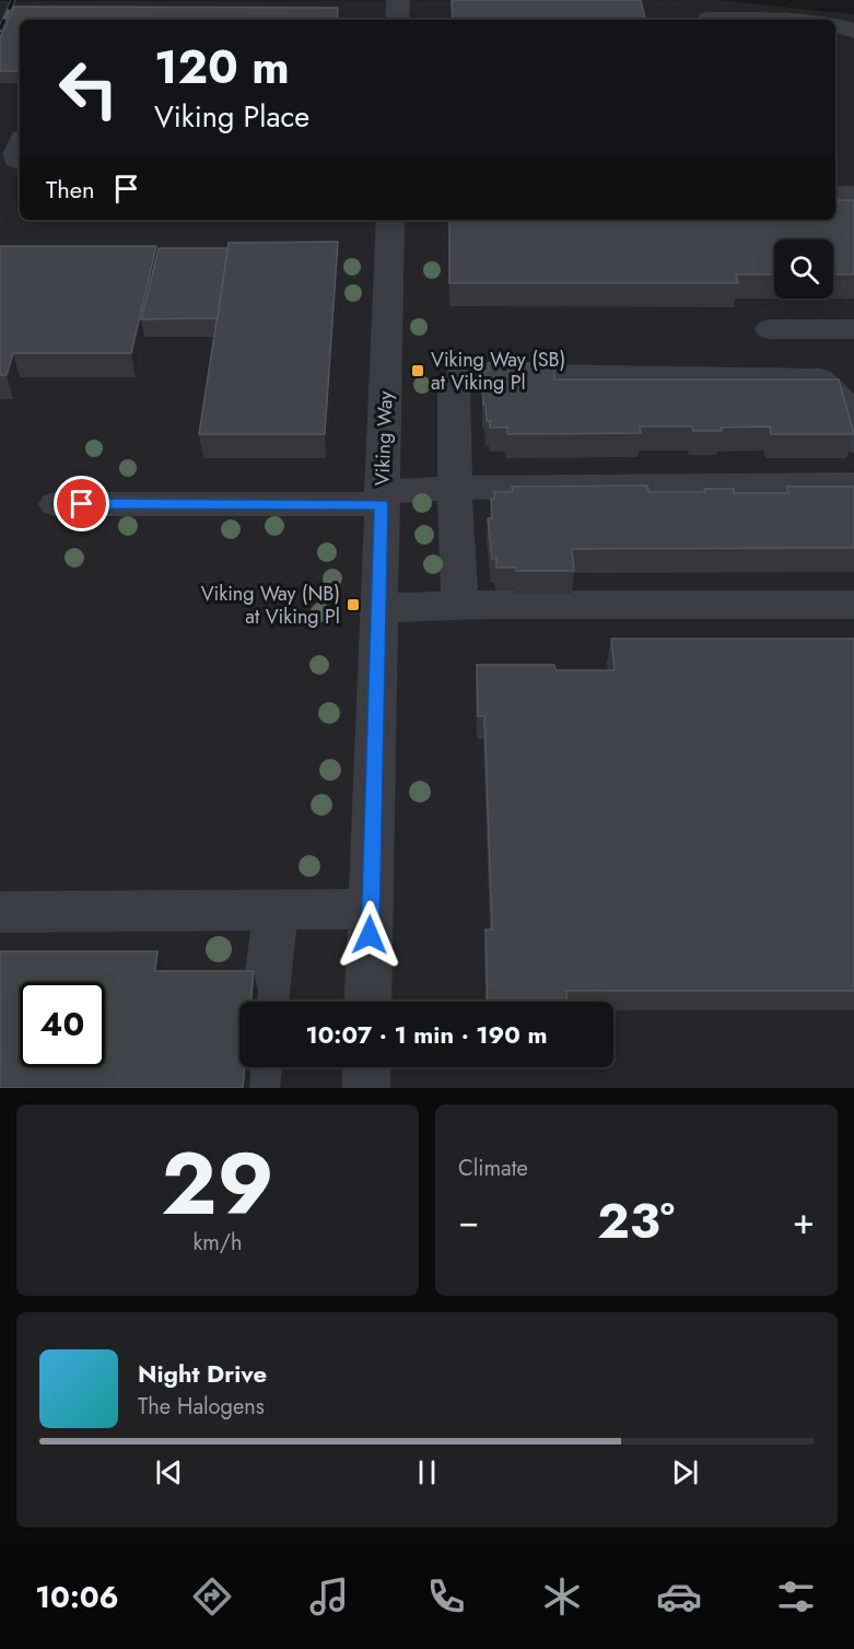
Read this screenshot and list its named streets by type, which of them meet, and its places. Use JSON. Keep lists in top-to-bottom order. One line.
{"streets":{"street":["Viking Way"]},"places":{"transit":["Viking Way (SB) at Viking Pl","Viking Way (NB) at Viking Pl"]},"page":{"turn":["120 m","Viking Place"],"then":"Then","limit":"40","trip":"10:07 · 1 min · 190 m","tile":[["29","km/h"],"Climate"],"heat":["−","23°","+"],"song":["Night Drive","The Halogens"],"tabs":"10:06"}}
